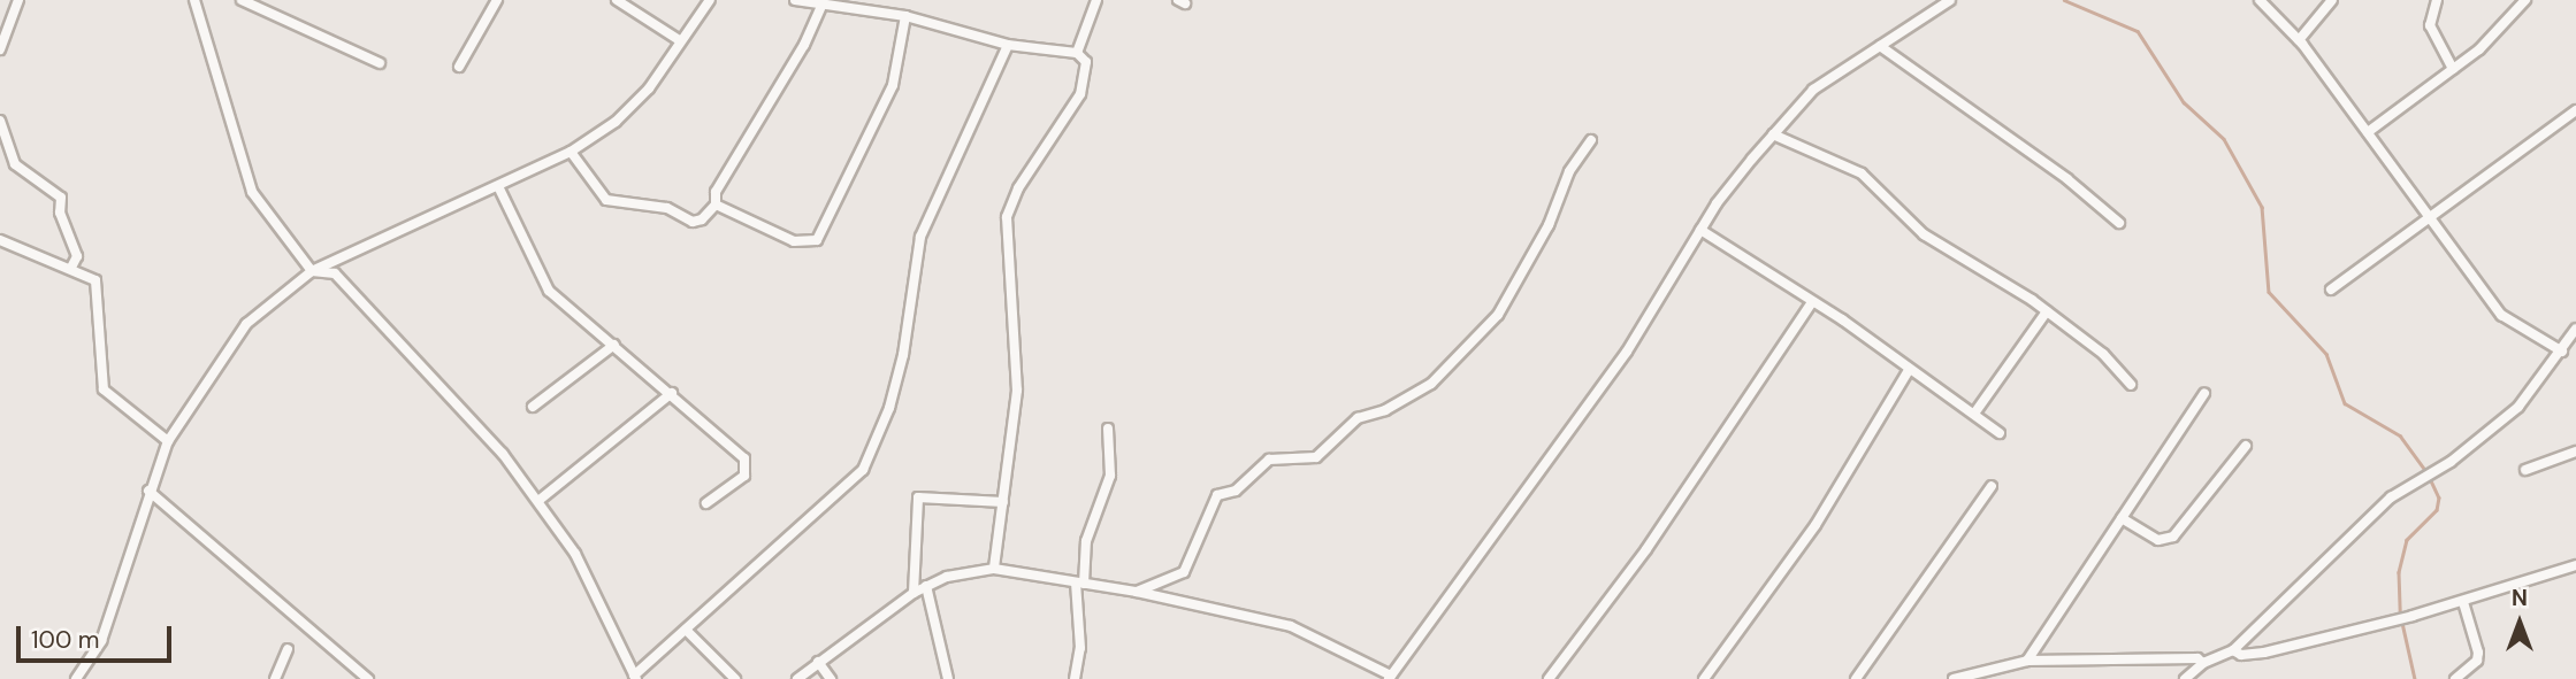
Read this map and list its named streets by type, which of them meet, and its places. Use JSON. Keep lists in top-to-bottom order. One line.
{"scale_bar":"100 m","north":"top"}
